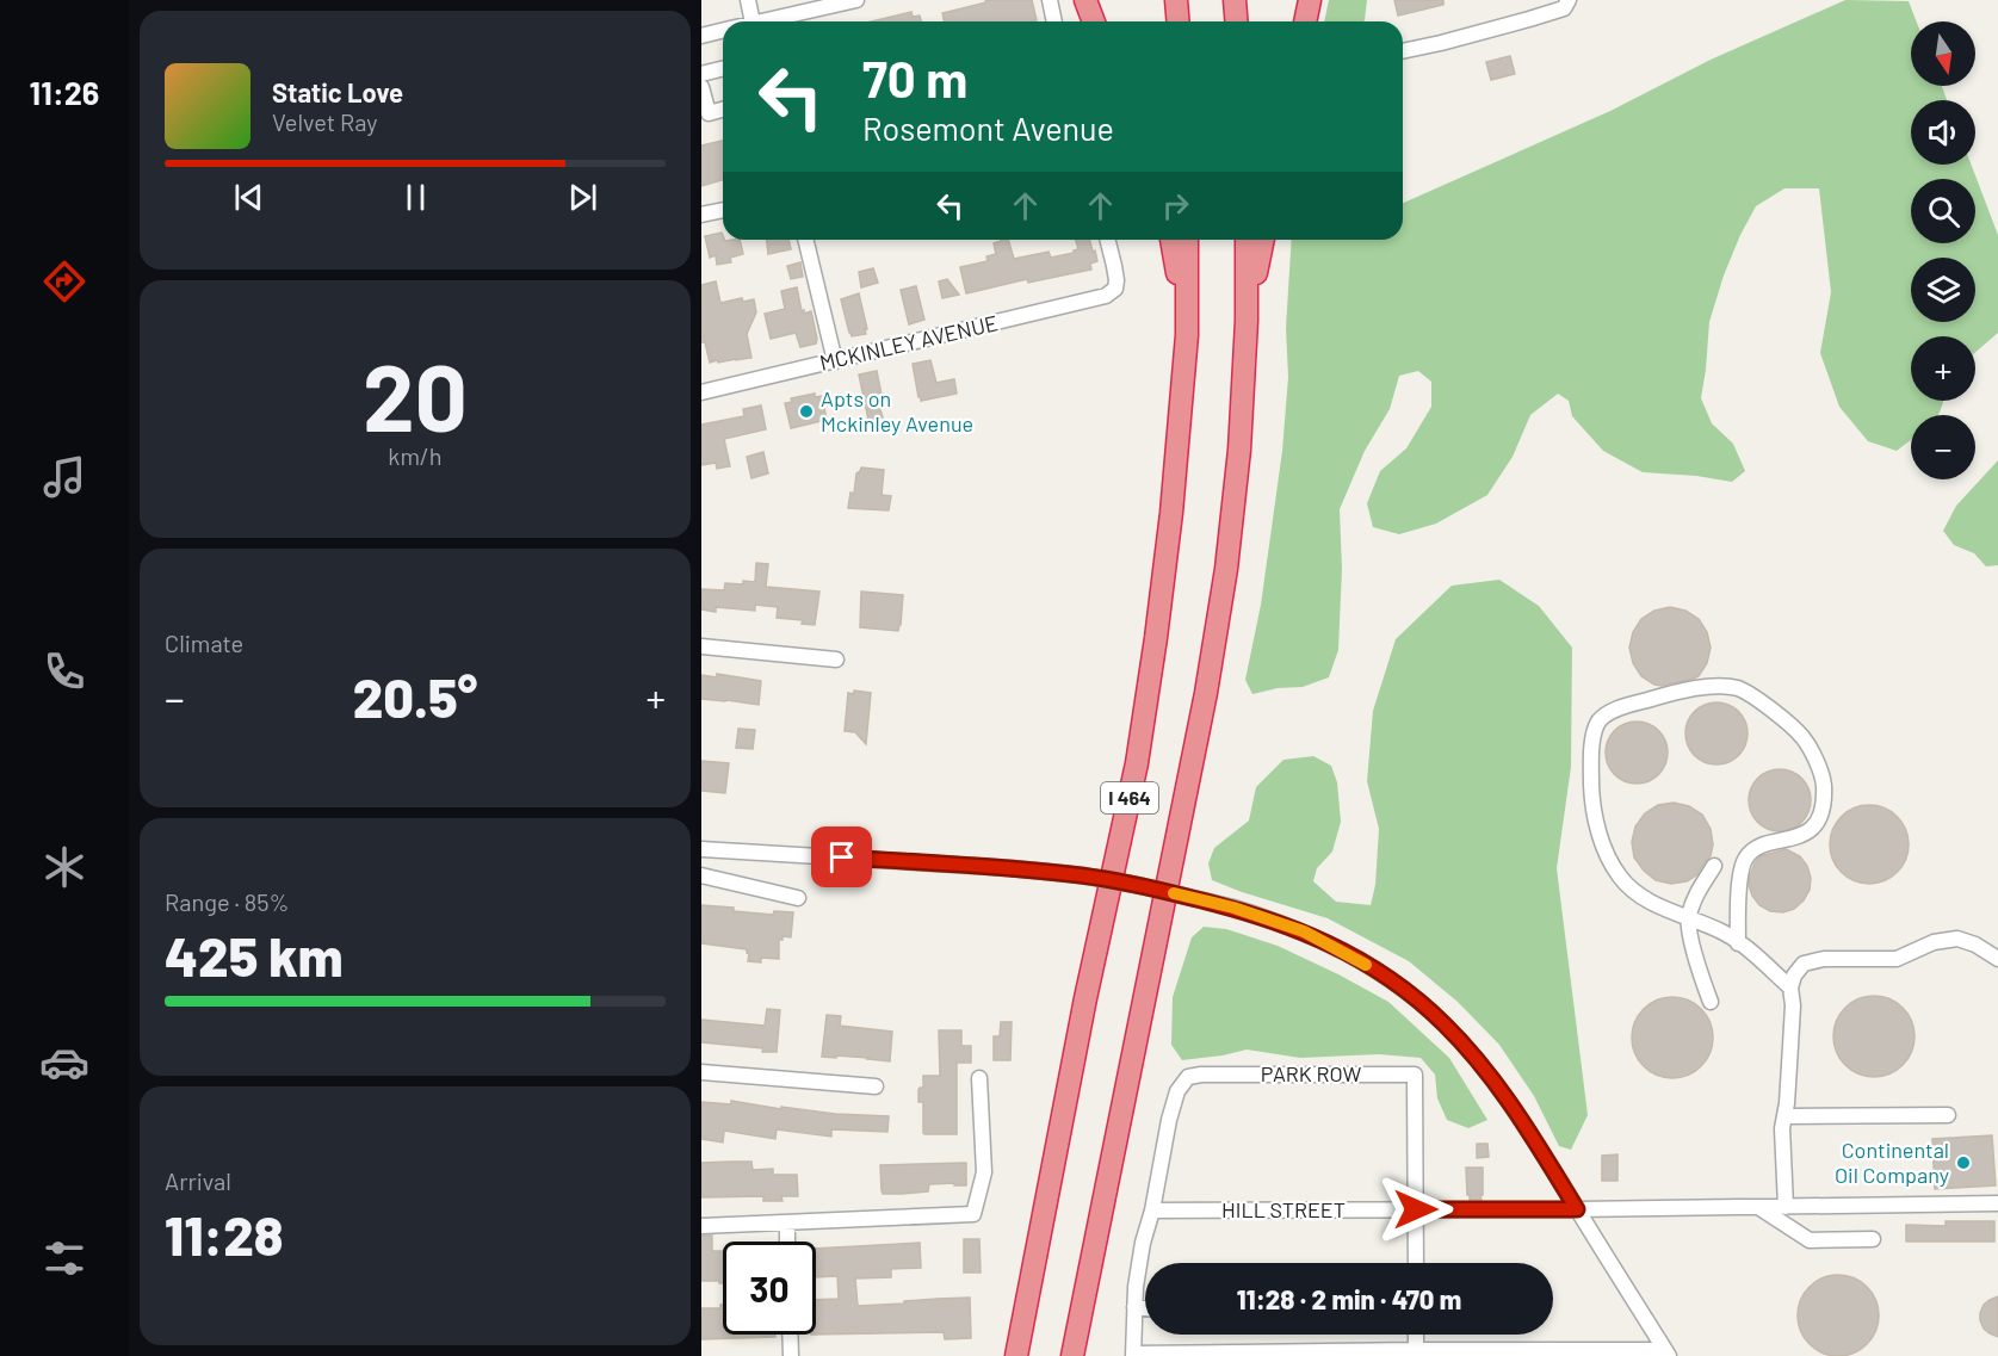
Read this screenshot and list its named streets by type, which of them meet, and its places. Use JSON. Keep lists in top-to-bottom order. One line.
{"streets":{"highway":["I 464"],"street":["MCKINLEY AVENUE","PARK ROW","HILL STREET"]},"crossings":[["PARK ROW","HILL STREET"]],"places":["Apts on Mckinley Avenue","Continental Oil Company"],"north":"bottom","page":{"tabs":"11:26","map_buttons":["+","−"],"turn":["70 m","Rosemont Avenue"],"song":["Static Love","Velvet Ray"],"tile":[["20","km/h"],"Climate",["Range · 85%","425 km"],["Arrival","11:28"]],"heat":["−","20.5°","+"],"limit":"30","trip":"11:28 · 2 min · 470 m"}}
